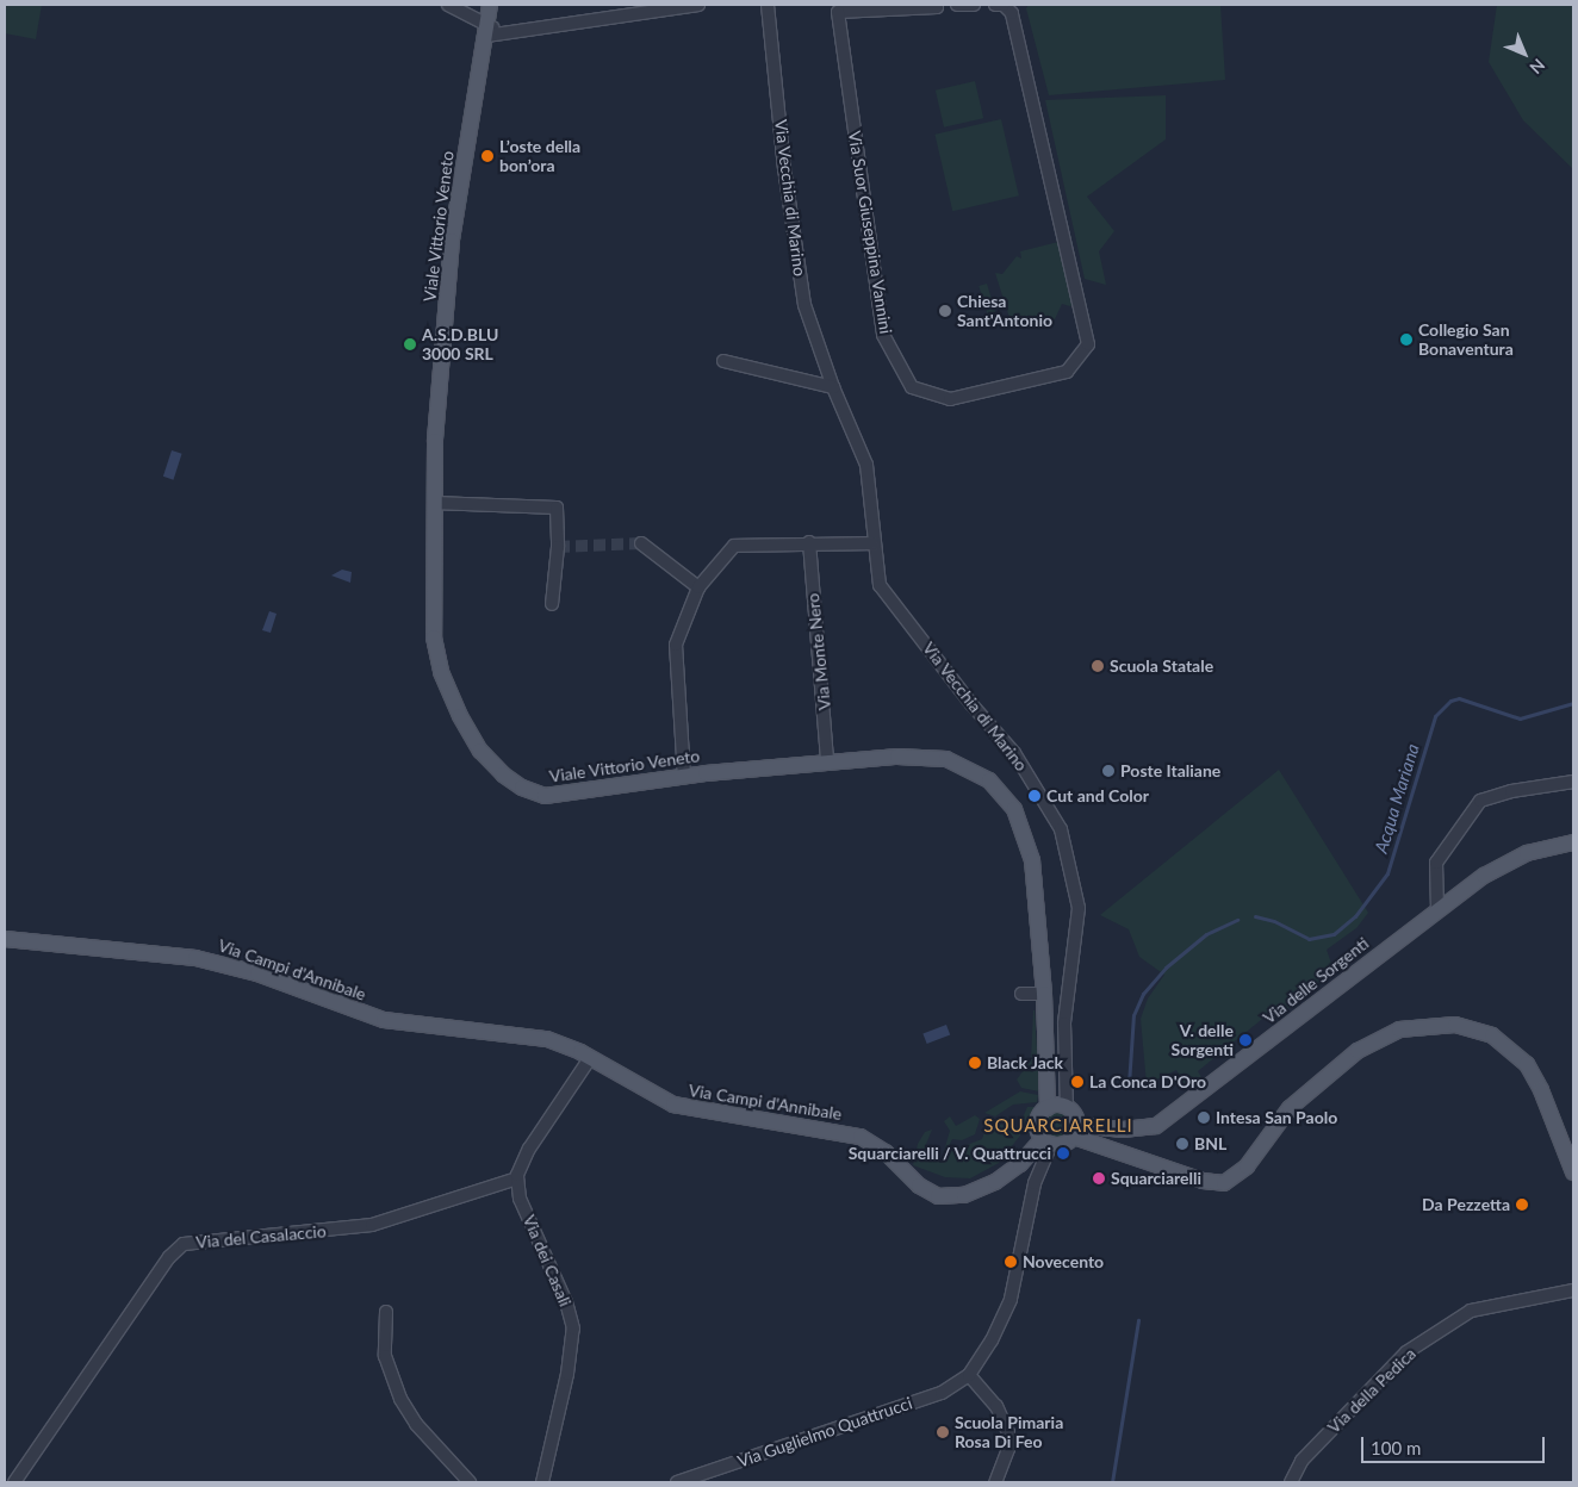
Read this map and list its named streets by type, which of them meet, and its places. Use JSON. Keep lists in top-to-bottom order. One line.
{"streets":{"main road":["Viale Vittorio Veneto","Via Campi d'Annibale","Via delle Sorgenti"],"street":["Via Vecchia di Marino","Via Suor Giuseppina Vannini","Via Monte Nero","Via del Casalaccio","Via dei Casali","Via della Pedica","Via Guglielmo Quattrucci"]},"crossings":[["Via Vecchia di Marino","Viale Vittorio Veneto"],["Via Vecchia di Marino","Via Campi d'Annibale"],["Via Vecchia di Marino","Via delle Sorgenti"],["Via Vecchia di Marino","Via Guglielmo Quattrucci"],["Viale Vittorio Veneto","Via Monte Nero"],["Viale Vittorio Veneto","Via Campi d'Annibale"],["Viale Vittorio Veneto","Via delle Sorgenti"],["Viale Vittorio Veneto","Via Guglielmo Quattrucci"],["Via Campi d'Annibale","Via delle Sorgenti"],["Via Campi d'Annibale","Via Guglielmo Quattrucci"],["Via delle Sorgenti","Via Guglielmo Quattrucci"],["Via del Casalaccio","Via dei Casali"]],"districts":["SQUARCIARELLI"],"water":["Acqua Mariana"],"places":["L’oste della bon’ora","Chiesa Sant'Antonio","Collegio San Bonaventura","A.S.D.BLU 3000 SRL","Scuola Statale","Poste Italiane","Cut and Color","V. delle Sorgenti","Black Jack","La Conca D'Oro","Intesa San Paolo","BNL","Squarciarelli / V. Quattrucci","Squarciarelli","Da Pezzetta","Novecento","Scuola Pimaria Rosa Di Feo"],"scale_bar":"100 m","north":"bottom right"}
